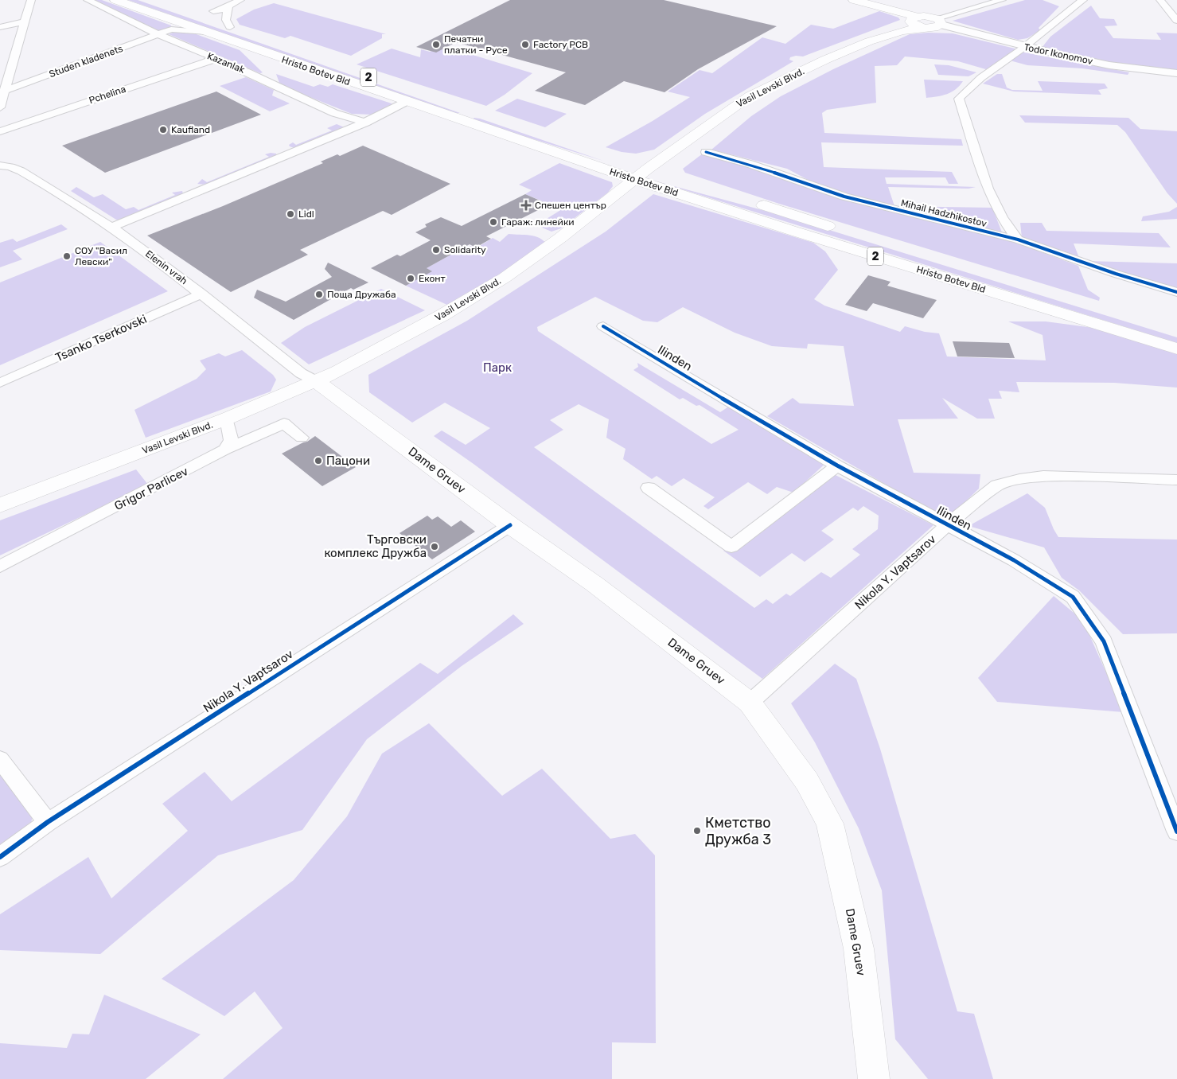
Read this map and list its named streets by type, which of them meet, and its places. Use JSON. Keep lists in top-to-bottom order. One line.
{"streets":{"main road":["Hristo Botev Bld","2","Vasil Levski Blvd.","Dame Gruev"],"street":["Todor Ikonomov","Studen kladenets","Kazanlak","Pchelina","Mihail Hadzhikostov","Elenin vrah","Tsanko Tserkovski","Ilinden","Grigor Parlicev","Nikola Y. Vaptsarov"]},"crossings":[["Todor Ikonomov","Vasil Levski Blvd."],["Todor Ikonomov","Mihail Hadzhikostov"],["Studen kladenets","Kazanlak"],["Studen kladenets","Hristo Botev Bld"],["Kazanlak","Pchelina"],["Hristo Botev Bld","Vasil Levski Blvd."],["Vasil Levski Blvd.","Elenin vrah"],["Vasil Levski Blvd.","Dame Gruev"],["Elenin vrah","Tsanko Tserkovski"],["Elenin vrah","Dame Gruev"],["Ilinden","Nikola Y. Vaptsarov"],["Dame Gruev","Nikola Y. Vaptsarov"]],"parks":["Парк"],"places":{"other":["Печатни платки - Русе","Factory PCB","Kaufland","Lidl","Гараж: линейки","Solidarity","СОУ \"Васил Левски\"","Еконт","Поща Дружаба","Пацони","Търговски комплекс Дружба","Кметство Дружба 3"],"health":["Спешен център"]}}
